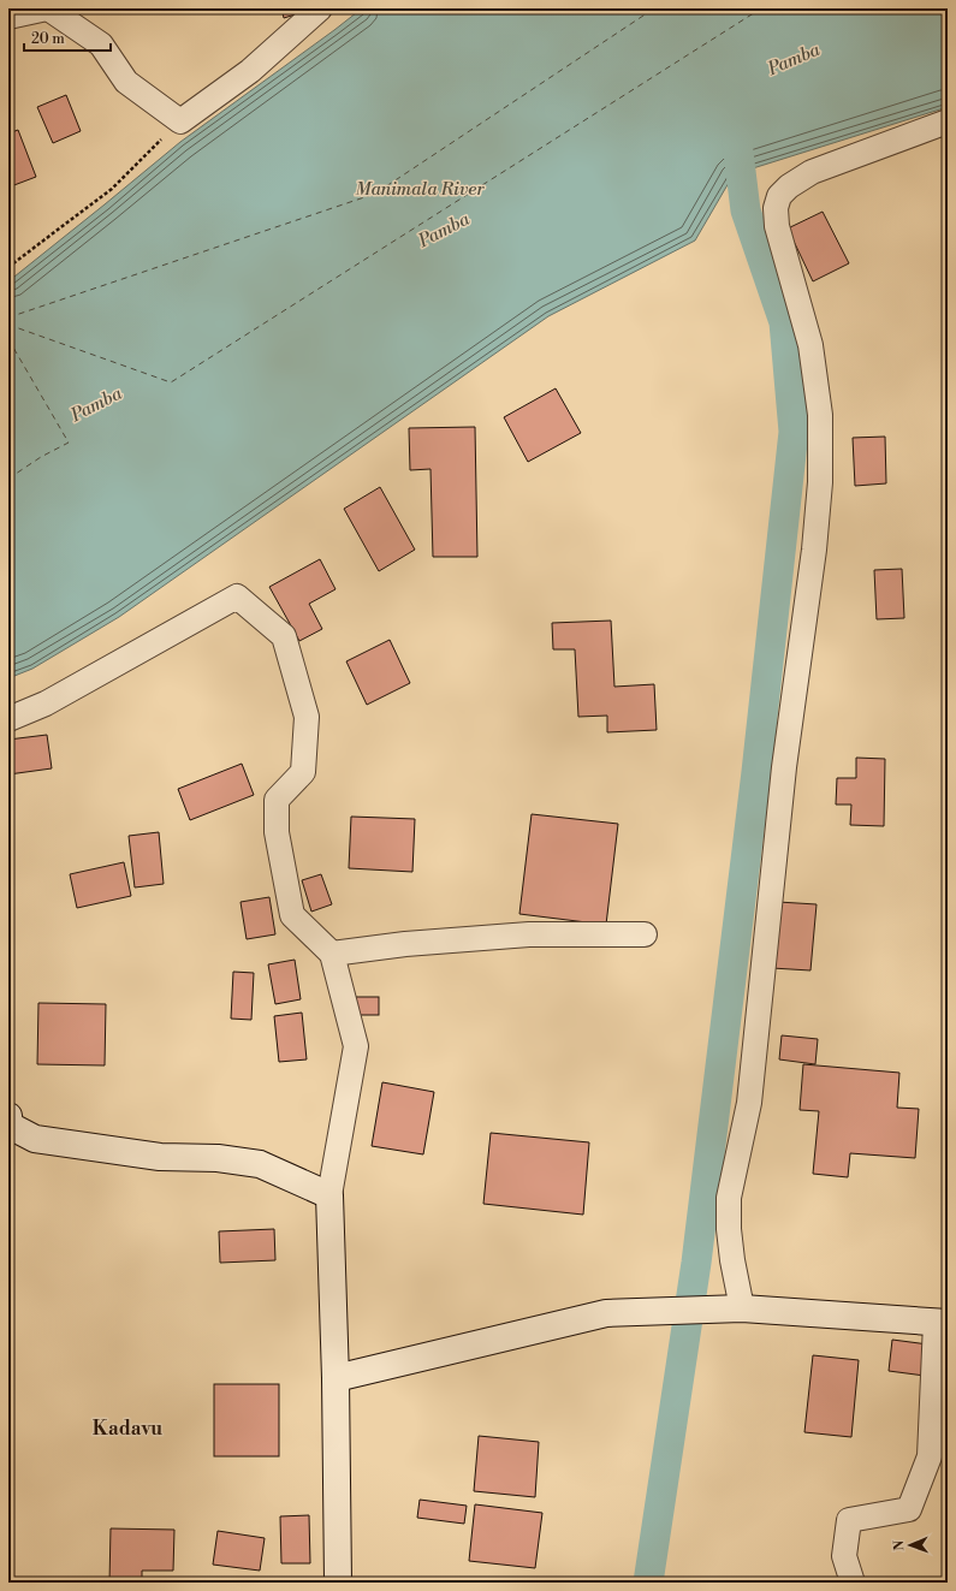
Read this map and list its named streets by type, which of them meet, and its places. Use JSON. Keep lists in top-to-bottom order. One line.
{"districts":["Kadavu"],"water":["Pamba","Manimala River"],"scale_bar":"20 m","north":"left"}
